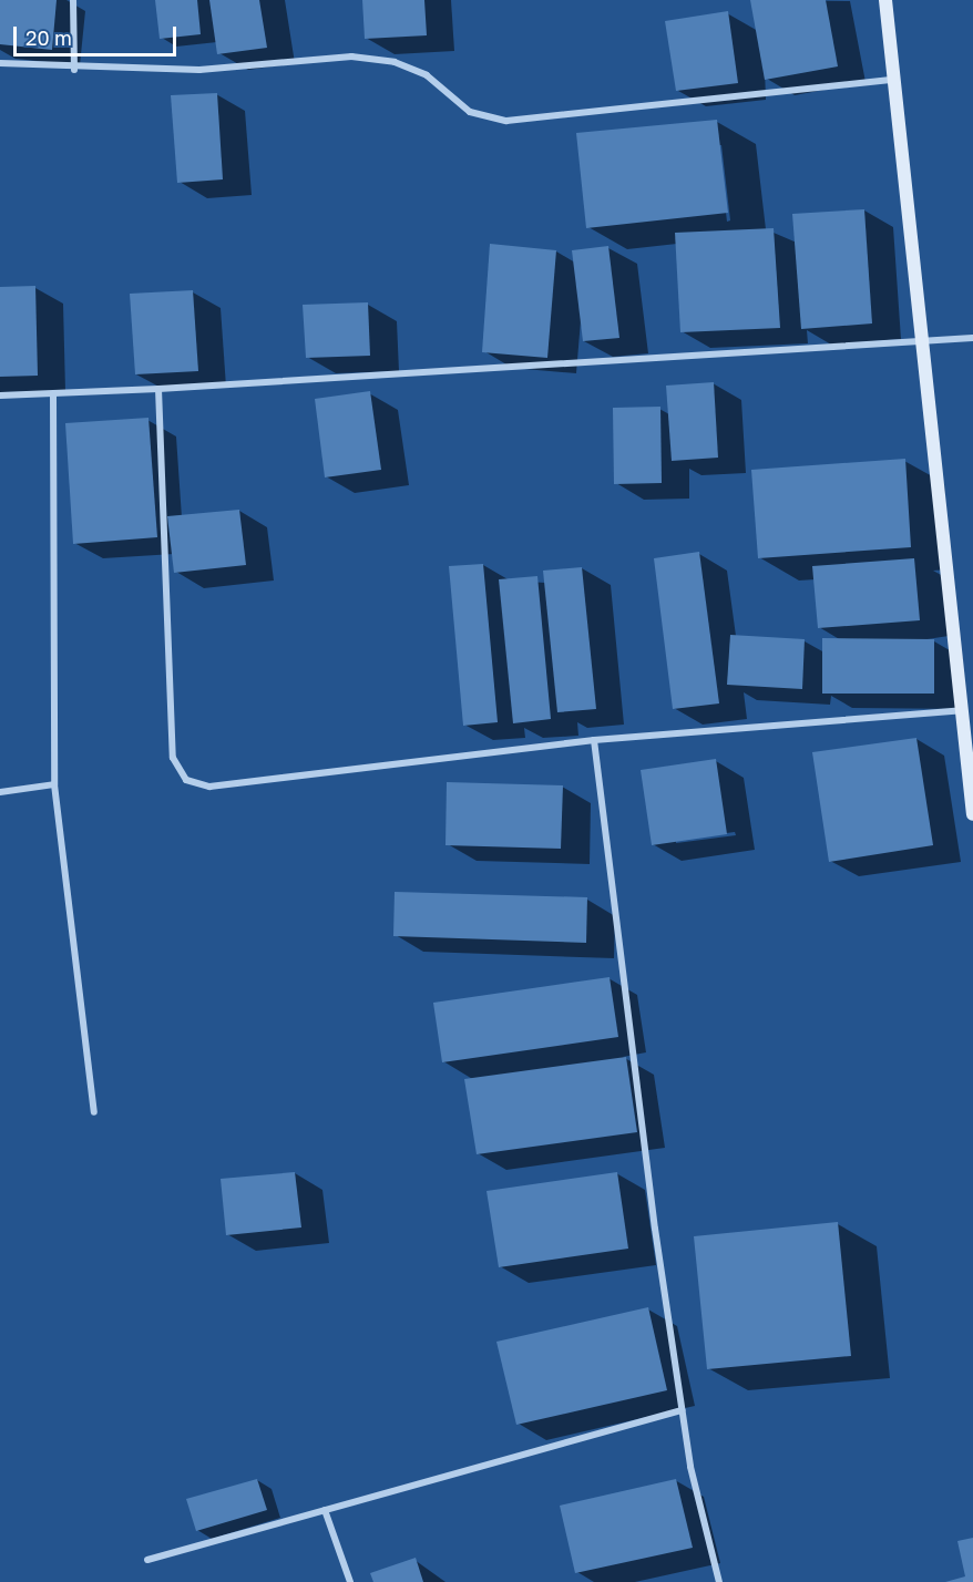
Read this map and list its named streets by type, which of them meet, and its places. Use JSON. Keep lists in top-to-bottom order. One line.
{"scale_bar":"20 m"}
